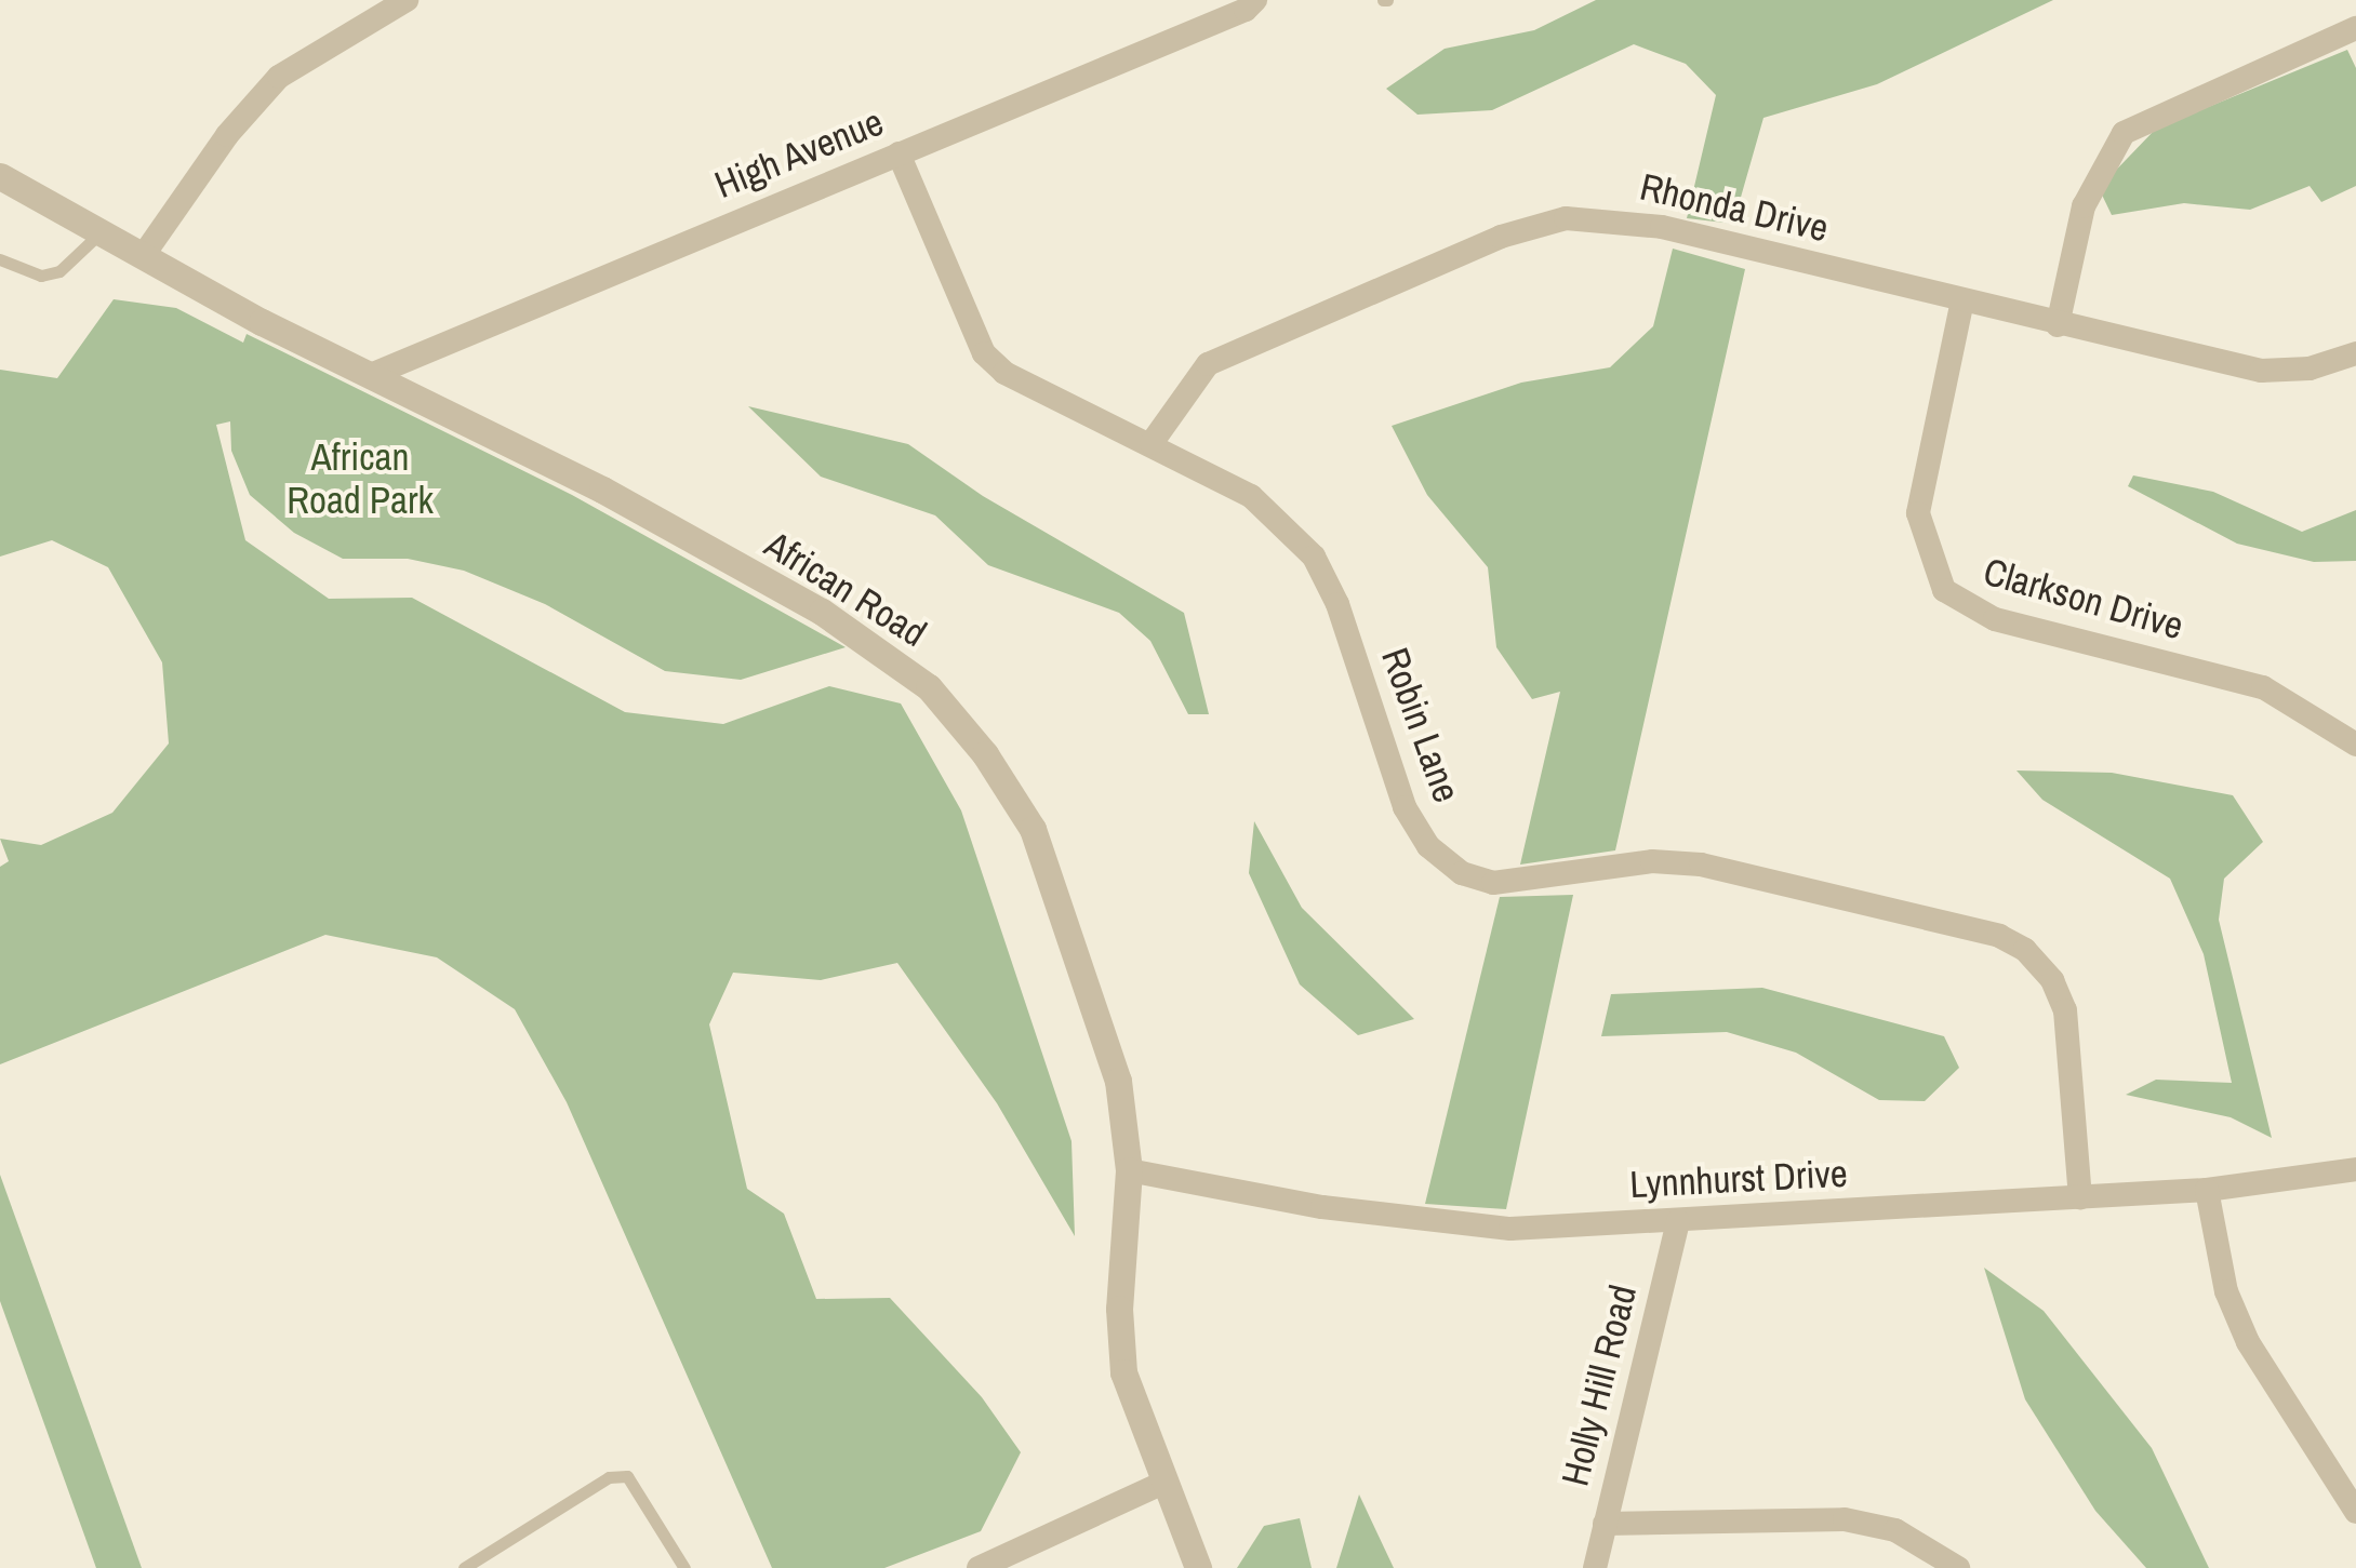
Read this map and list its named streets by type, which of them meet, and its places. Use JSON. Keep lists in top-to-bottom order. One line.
{"streets":{"street":["High Avenue","Rhonda Drive","African Road","Clarkson Drive","Robin Lane","Lynnhurst Drive","Holly Hill Road"]},"crossings":[["High Avenue","African Road"],["High Avenue","Robin Lane"],["Rhonda Drive","Clarkson Drive"],["Rhonda Drive","Robin Lane"],["African Road","Lynnhurst Drive"],["Robin Lane","Lynnhurst Drive"],["Lynnhurst Drive","Holly Hill Road"]],"parks":["African Road Park"]}
